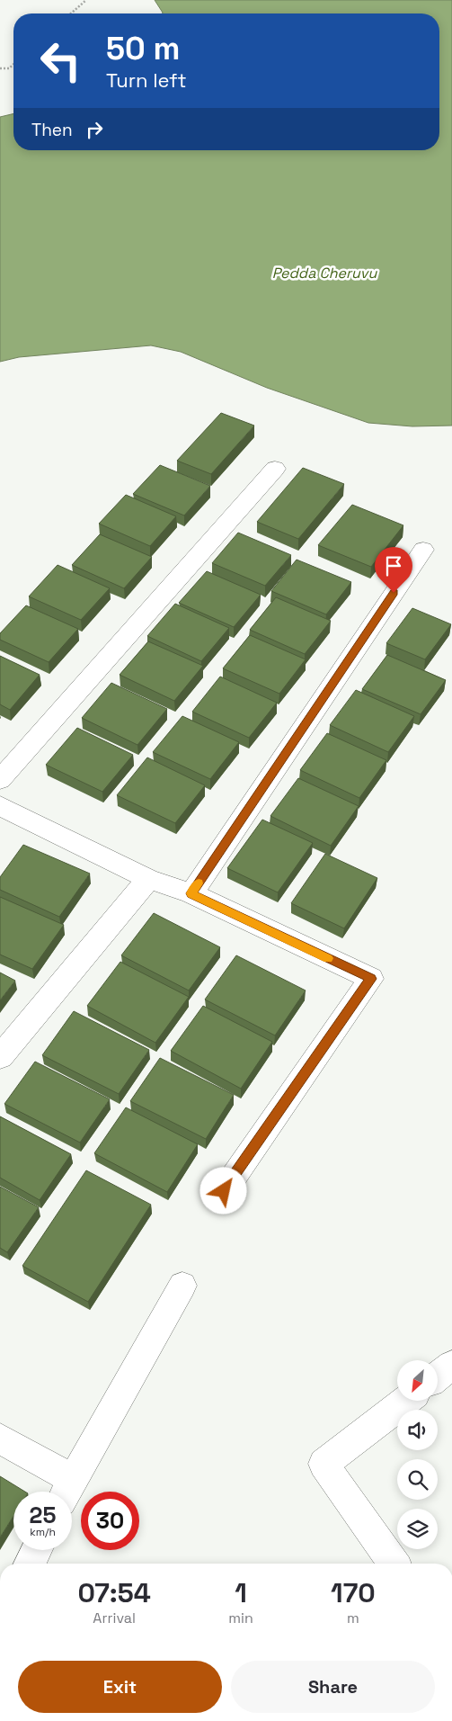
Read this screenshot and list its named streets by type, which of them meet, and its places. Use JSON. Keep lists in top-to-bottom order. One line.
{"water":["Pedda Cheruvu"],"north":"bottom left","page":{"turn":["50 m","Turn left"],"then":"Then","speed":"25 km/h","limit":"30","eta":["07:54","Arrival","1","min","170","m"],"buttons":["Exit","Share"]}}
